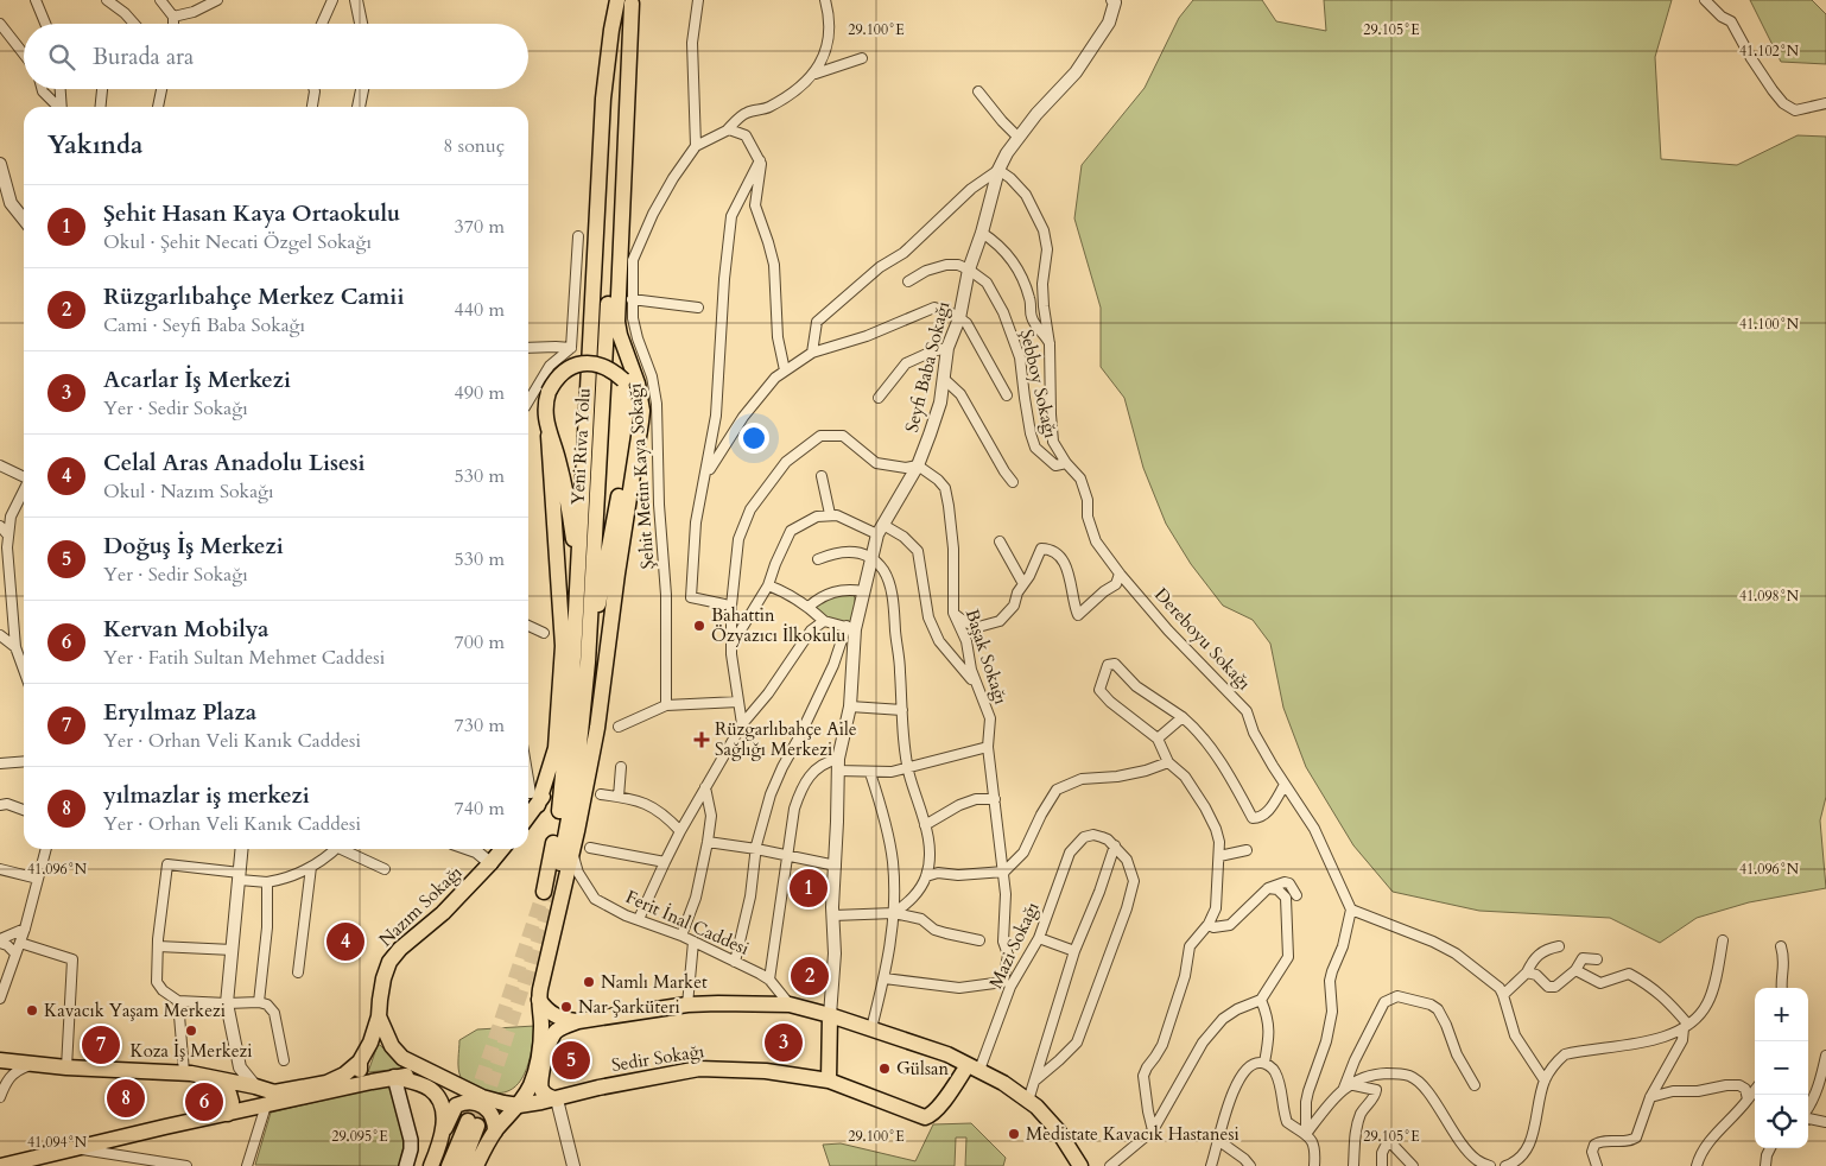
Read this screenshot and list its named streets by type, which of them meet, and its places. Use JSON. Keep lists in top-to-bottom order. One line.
{"streets":{"main road":["Yeni Riva Yolu","Nazım Sokağı","Sedir Sokağı"],"street":["Seyfi Baba Sokağı","Şebboy Sokağı","Şehit Metin Kaya Sokağı","Dereboyu Sokağı","Başak Sokağı","Ferit İnal Caddesi","Mazi Sokağı"]},"crossings":[["Seyfi Baba Sokağı","Şebboy Sokağı"],["Seyfi Baba Sokağı","Dereboyu Sokağı"],["Seyfi Baba Sokağı","Başak Sokağı"],["Şebboy Sokağı","Dereboyu Sokağı"],["Başak Sokağı","Mazi Sokağı"],["Mazi Sokağı","Sedir Sokağı"]],"places":{"other":["Bahattin Özyazıcı İlkokulu","Namlı Market","Nar Şarküteri","Kavacık Yaşam Merkezi","Koza İş Merkezi","Gülsan","Medistate Kavacık Hastanesi"],"health":["Rüzgarlıbahçe Aile Sağlığı Merkezi"]},"page":{"search":"Burada ara","heading":["Yakında","8 sonuç"],"list":[{"mark":"1","name":"Şehit Hasan Kaya Ortaokulu","note":"Okul · Şehit Necati Özgel Sokağı","value":"370 m"},{"mark":"2","name":"Rüzgarlıbahçe Merkez Camii","note":"Cami · Seyfi Baba Sokağı","value":"440 m"},{"mark":"3","name":"Acarlar İş Merkezi","note":"Yer · Sedir Sokağı","value":"490 m"},{"mark":"4","name":"Celal Aras Anadolu Lisesi","note":"Okul · Nazım Sokağı","value":"530 m"},{"mark":"5","name":"Doğuş İş Merkezi","note":"Yer · Sedir Sokağı","value":"530 m"},{"mark":"6","name":"Kervan Mobilya","note":"Yer · Fatih Sultan Mehmet Caddesi","value":"700 m"},{"mark":"7","name":"Eryılmaz Plaza","note":"Yer · Orhan Veli Kanık Caddesi","value":"730 m"},{"mark":"8","name":"yılmazlar iş merkezi","note":"Yer · Orhan Veli Kanık Caddesi","value":"740 m"}],"pins":["1","4","2","3","7","5","8","6"],"map_buttons":["+","−"]},"coordinates":["29.100°E","29.105°E","41.102°N","41.100°N","41.098°N","41.096°N","29.095°E","41.094°N"]}
